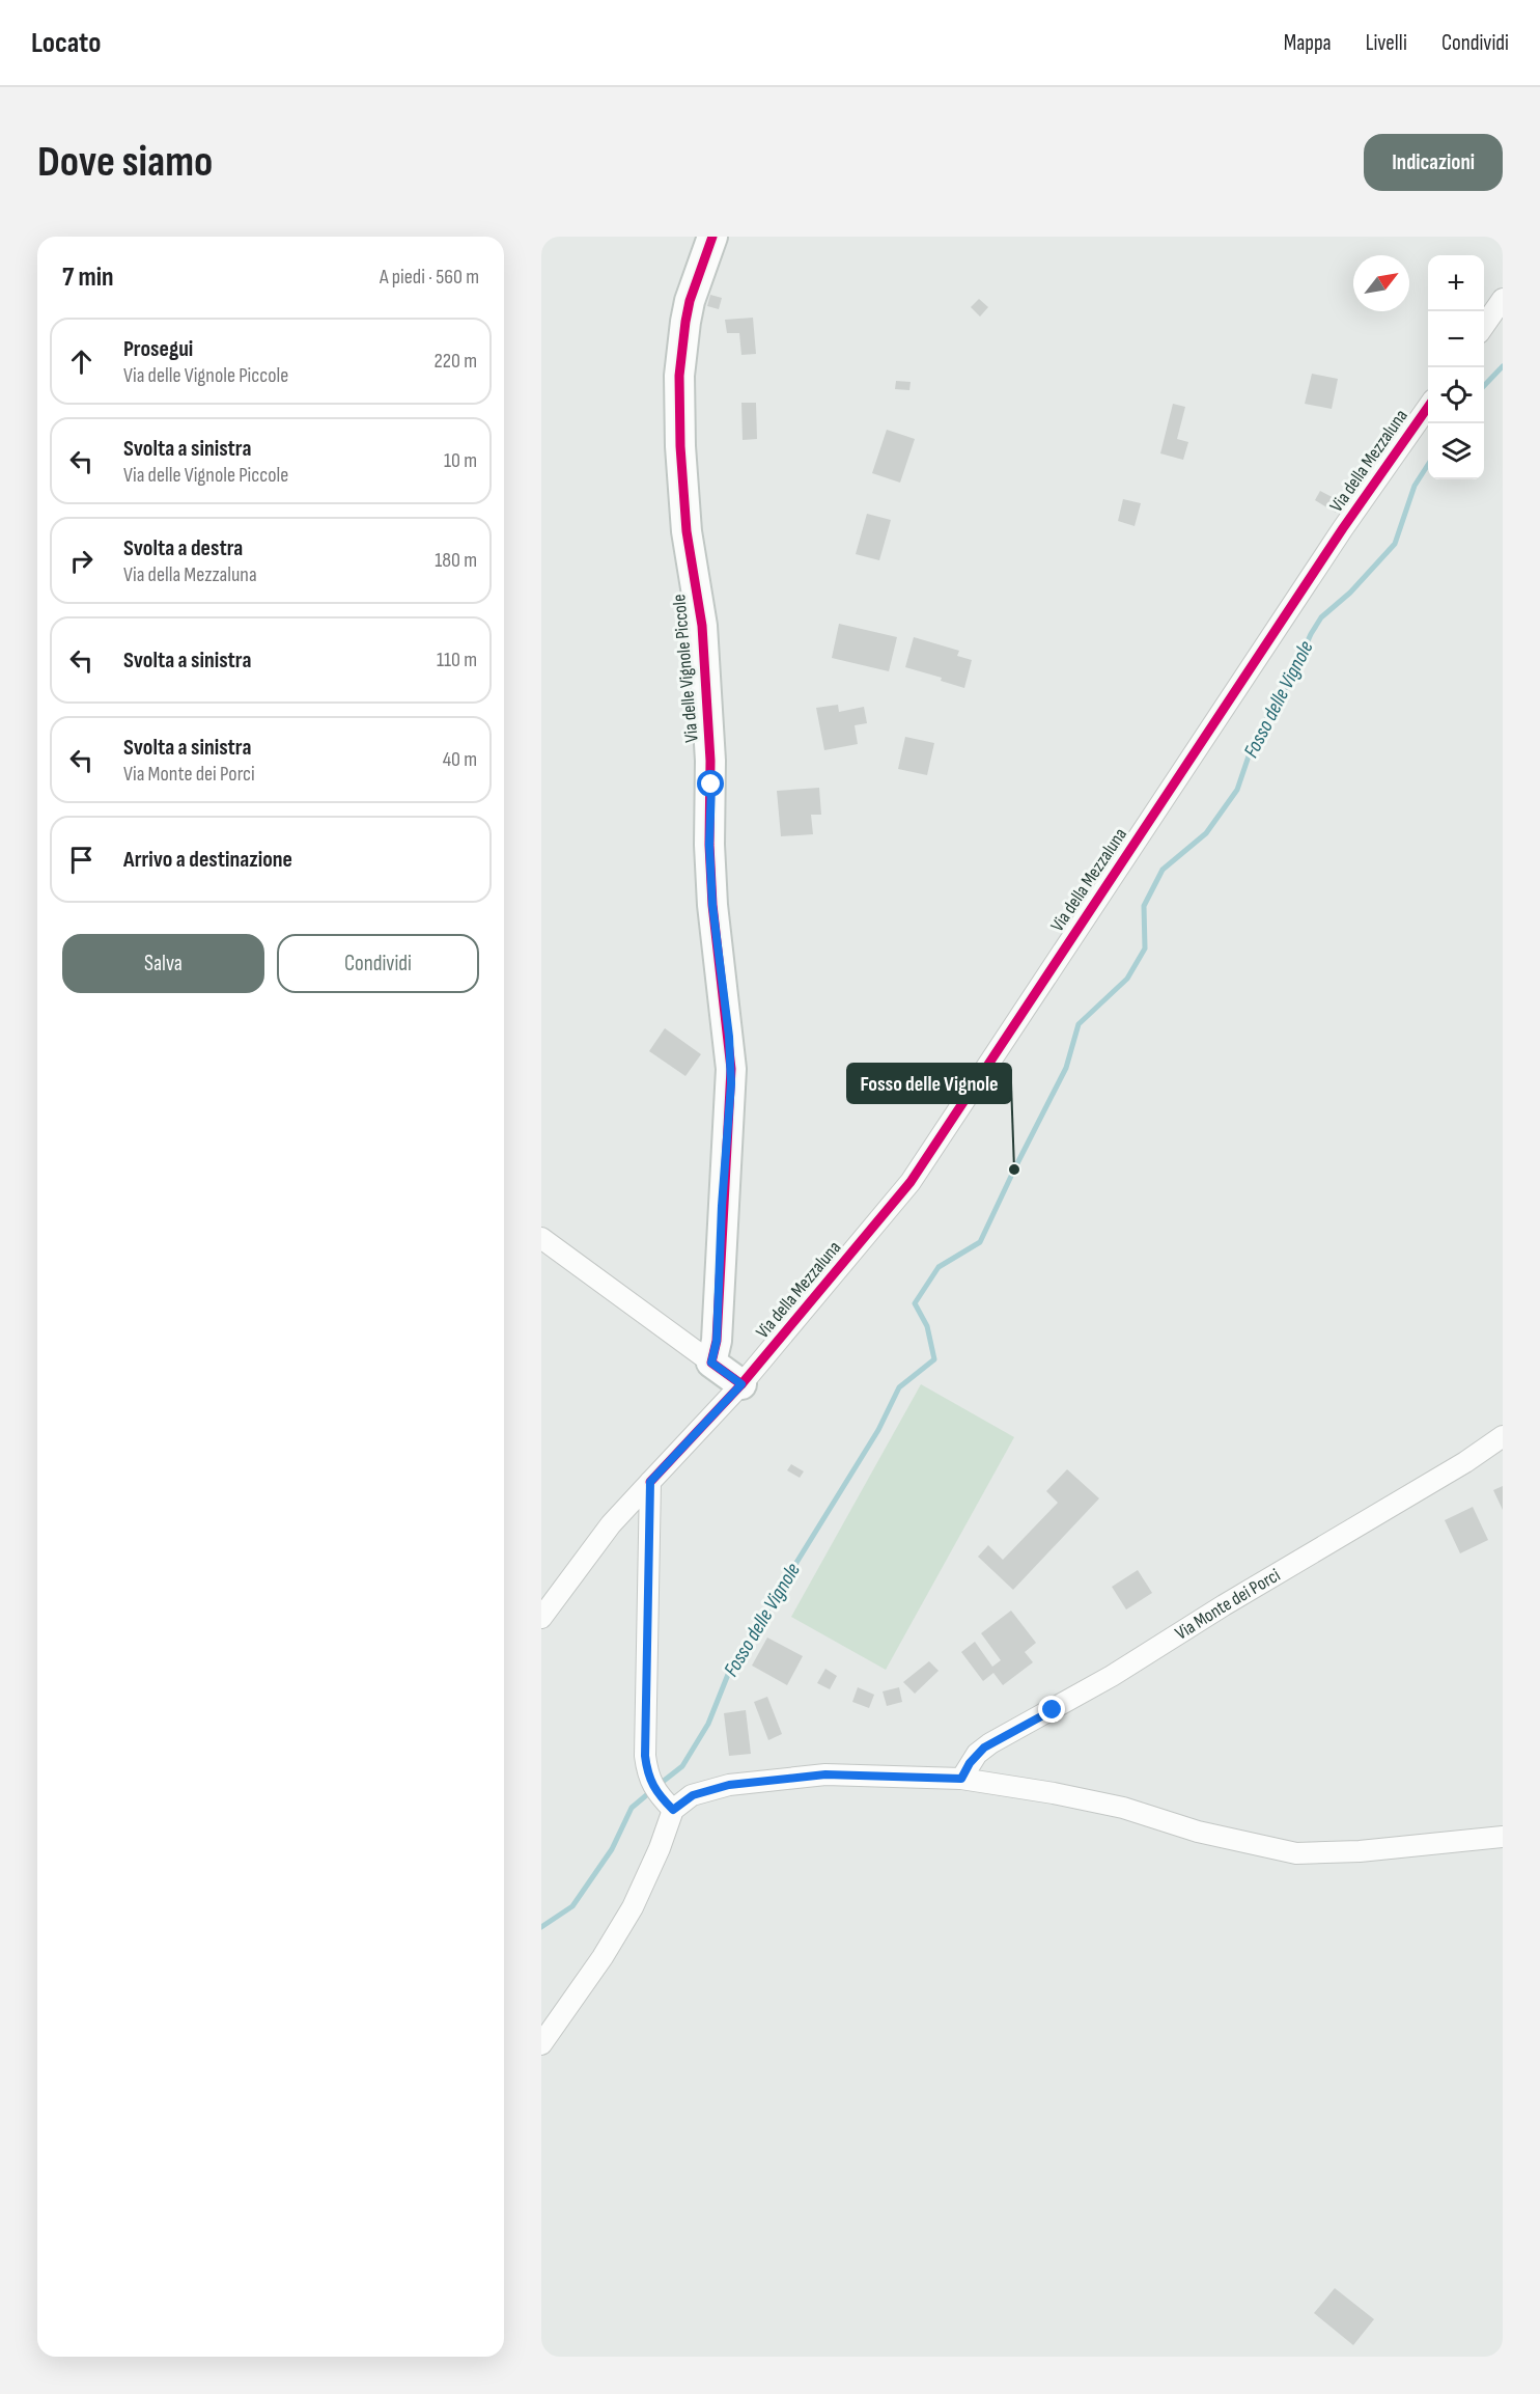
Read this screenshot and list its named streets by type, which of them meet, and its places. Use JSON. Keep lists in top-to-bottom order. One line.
{"streets":{"street":["Via della Mezzaluna","Via delle Vignole Piccole","Via Monte dei Porci"]},"water":["Fosso delle Vignole"],"places":["Fosso delle Vignole"],"north":"top right","page":{"header":"Locato","nav":["Mappa","Livelli","Condividi"],"buttons":["Indicazioni",["Salva","Condividi"]],"title":"Dove siamo","heading":["7 min","A piedi · 560 m"],"map_buttons":["+","−"],"list":[["Prosegui","Via delle Vignole Piccole","220 m"],["Svolta a sinistra","Via delle Vignole Piccole","10 m"],["Svolta a destra","Via della Mezzaluna","180 m"],["Svolta a sinistra","110 m"],["Svolta a sinistra","Via Monte dei Porci","40 m"],"Arrivo a destinazione"]}}
